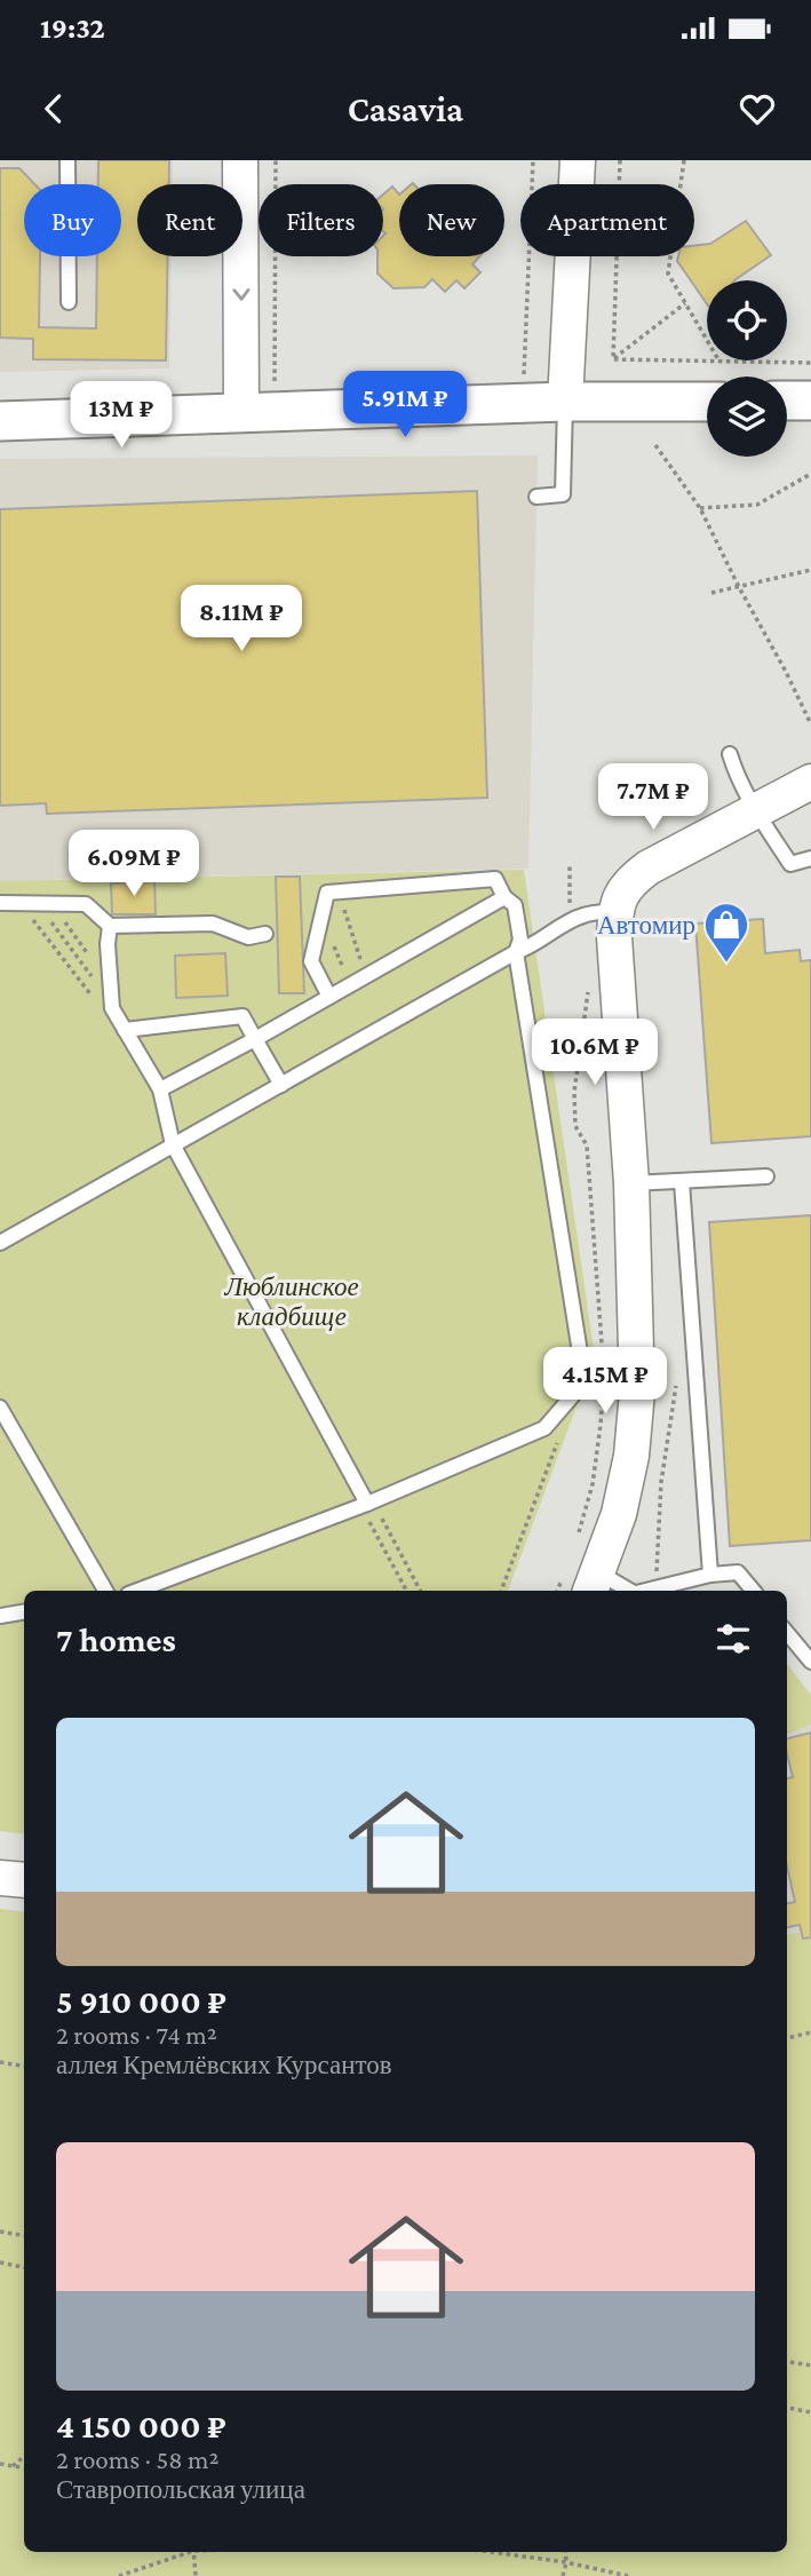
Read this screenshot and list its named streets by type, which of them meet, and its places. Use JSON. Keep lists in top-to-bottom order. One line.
{"parks":["Люблинское кладбище"],"places":{"shop":["Автомир"]},"page":{"status":"19:32","header":"Casavia","chip":["Buy","Rent","Filters","New","Apartment"],"price":["5.91M ₽","13M ₽","8.11M ₽","7.7M ₽","6.09M ₽","10.6M ₽","4.15M ₽"],"heading":"7 homes","list":[{"name":"5 910 000 ₽","note":"2 rooms · 74 m² · аллея Кремлёвских Курсантов"},{"name":"4 150 000 ₽","note":"2 rooms · 58 m² · Ставропольская улица"}]}}
